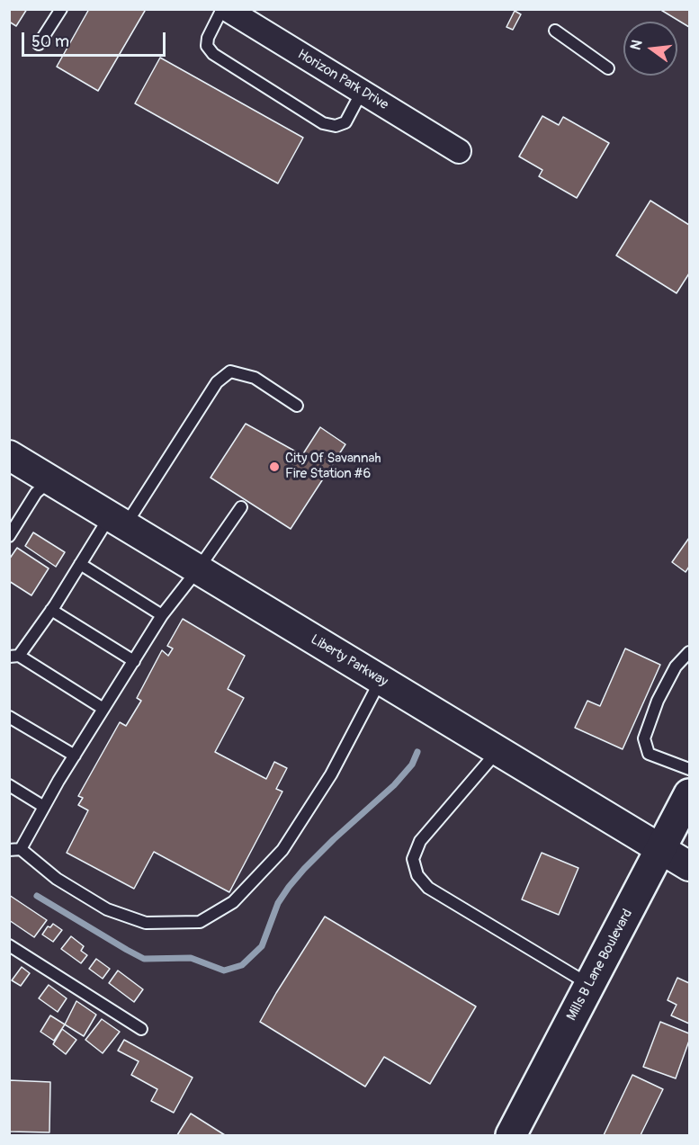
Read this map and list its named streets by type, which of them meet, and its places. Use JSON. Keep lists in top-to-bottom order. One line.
{"streets":{"main road":["Mills B Lane Boulevard"],"street":["Horizon Park Drive","Liberty Parkway"]},"crossings":[["Liberty Parkway","Mills B Lane Boulevard"]],"places":["City Of Savannah Fire Station #6"],"scale_bar":"50 m","north":"left"}
